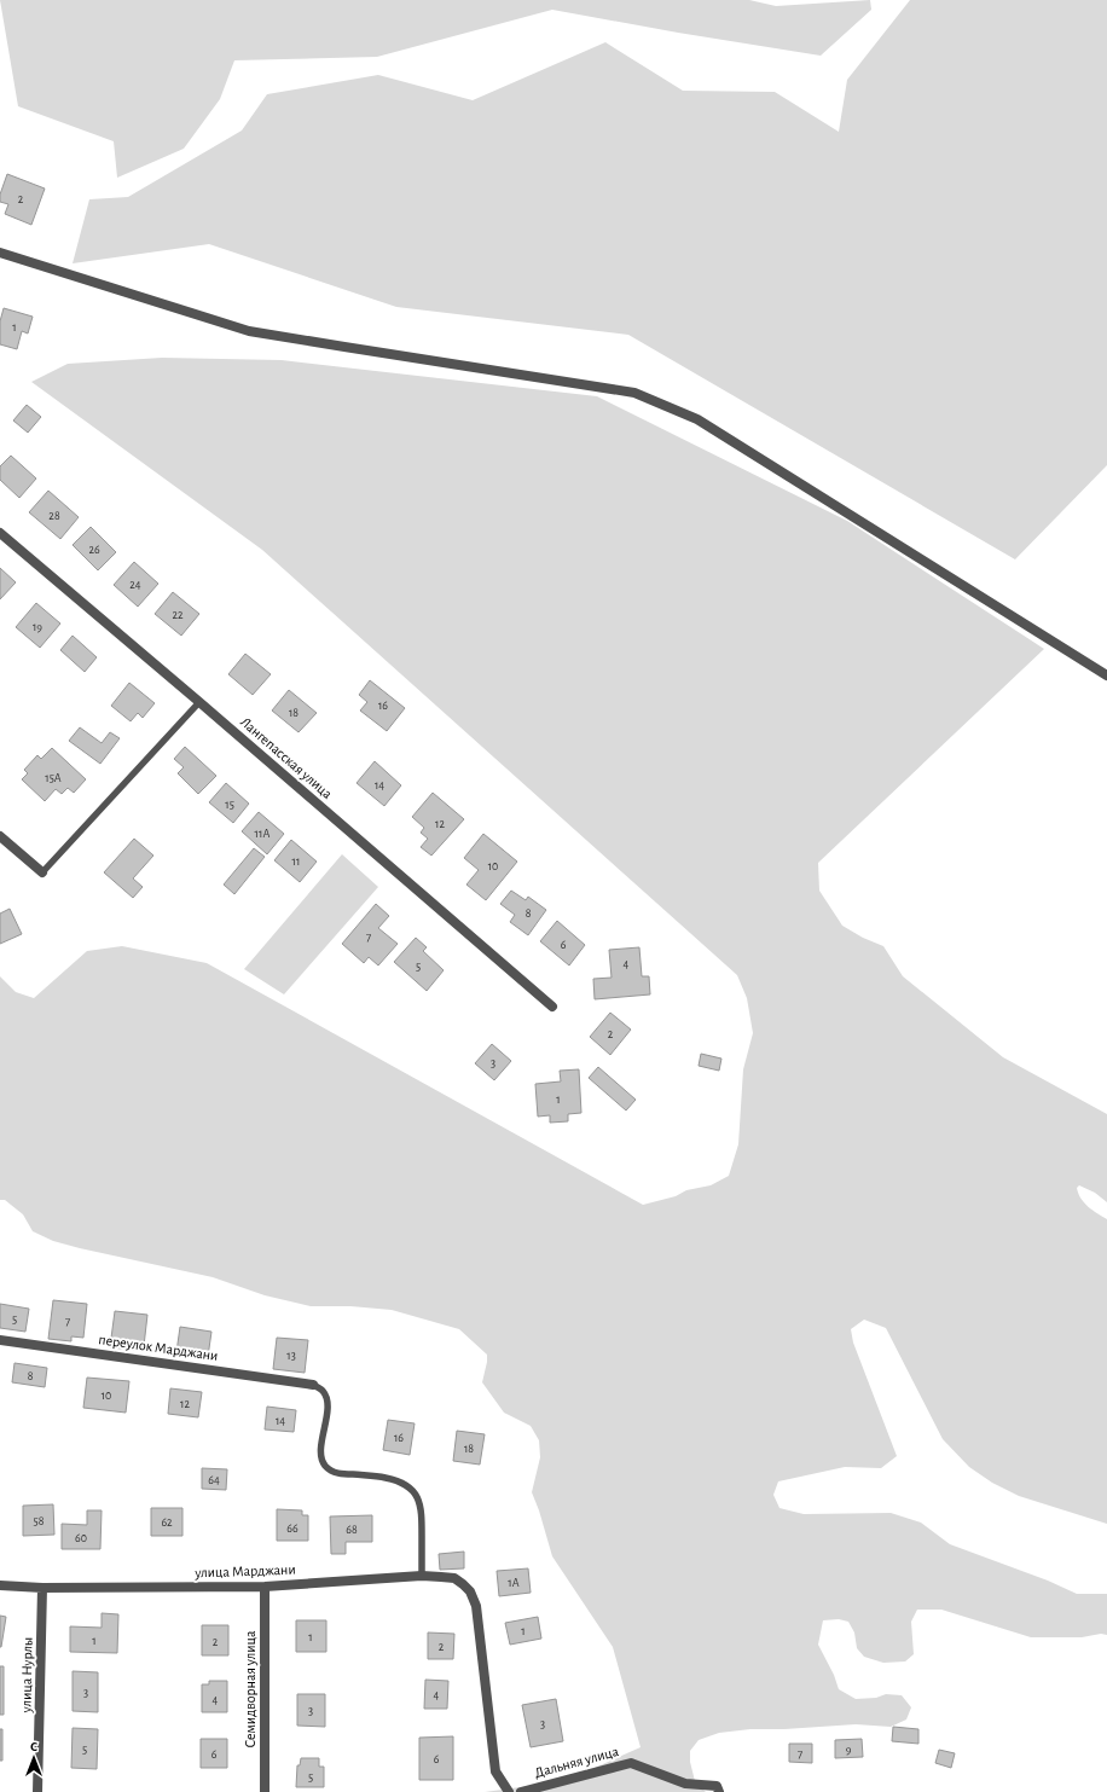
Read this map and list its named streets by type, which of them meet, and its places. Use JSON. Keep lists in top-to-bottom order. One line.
{"streets":{"street":["Лангепасская улица","переулок Марджани","улица Марджани","улица Нурлы","Семидворная улица","Дальняя улица"]},"crossings":[["улица Марджани","улица Нурлы"],["улица Марджани","Семидворная улица"]],"house_numbers":["2","1","28","26","24","22","19","16","18","15А","14","15","12","11А","11","10","8","7","6","4","5","2","3","1","5","7","13","8","10","12","14","16","18","64","58","62","66","68","60","1А","1","1","1","2","2","3","4","4","3","3","5","9","6","7","6","5"],"north":"top"}
